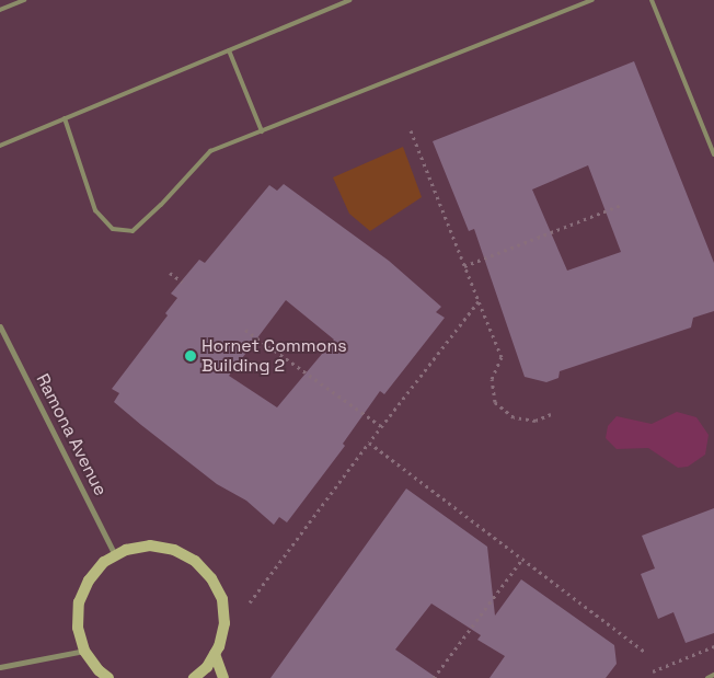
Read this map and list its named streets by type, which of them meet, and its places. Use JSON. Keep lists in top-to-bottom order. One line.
{"streets":{"street":["Ramona Avenue"]},"places":["Hornet Commons Building 2"]}
